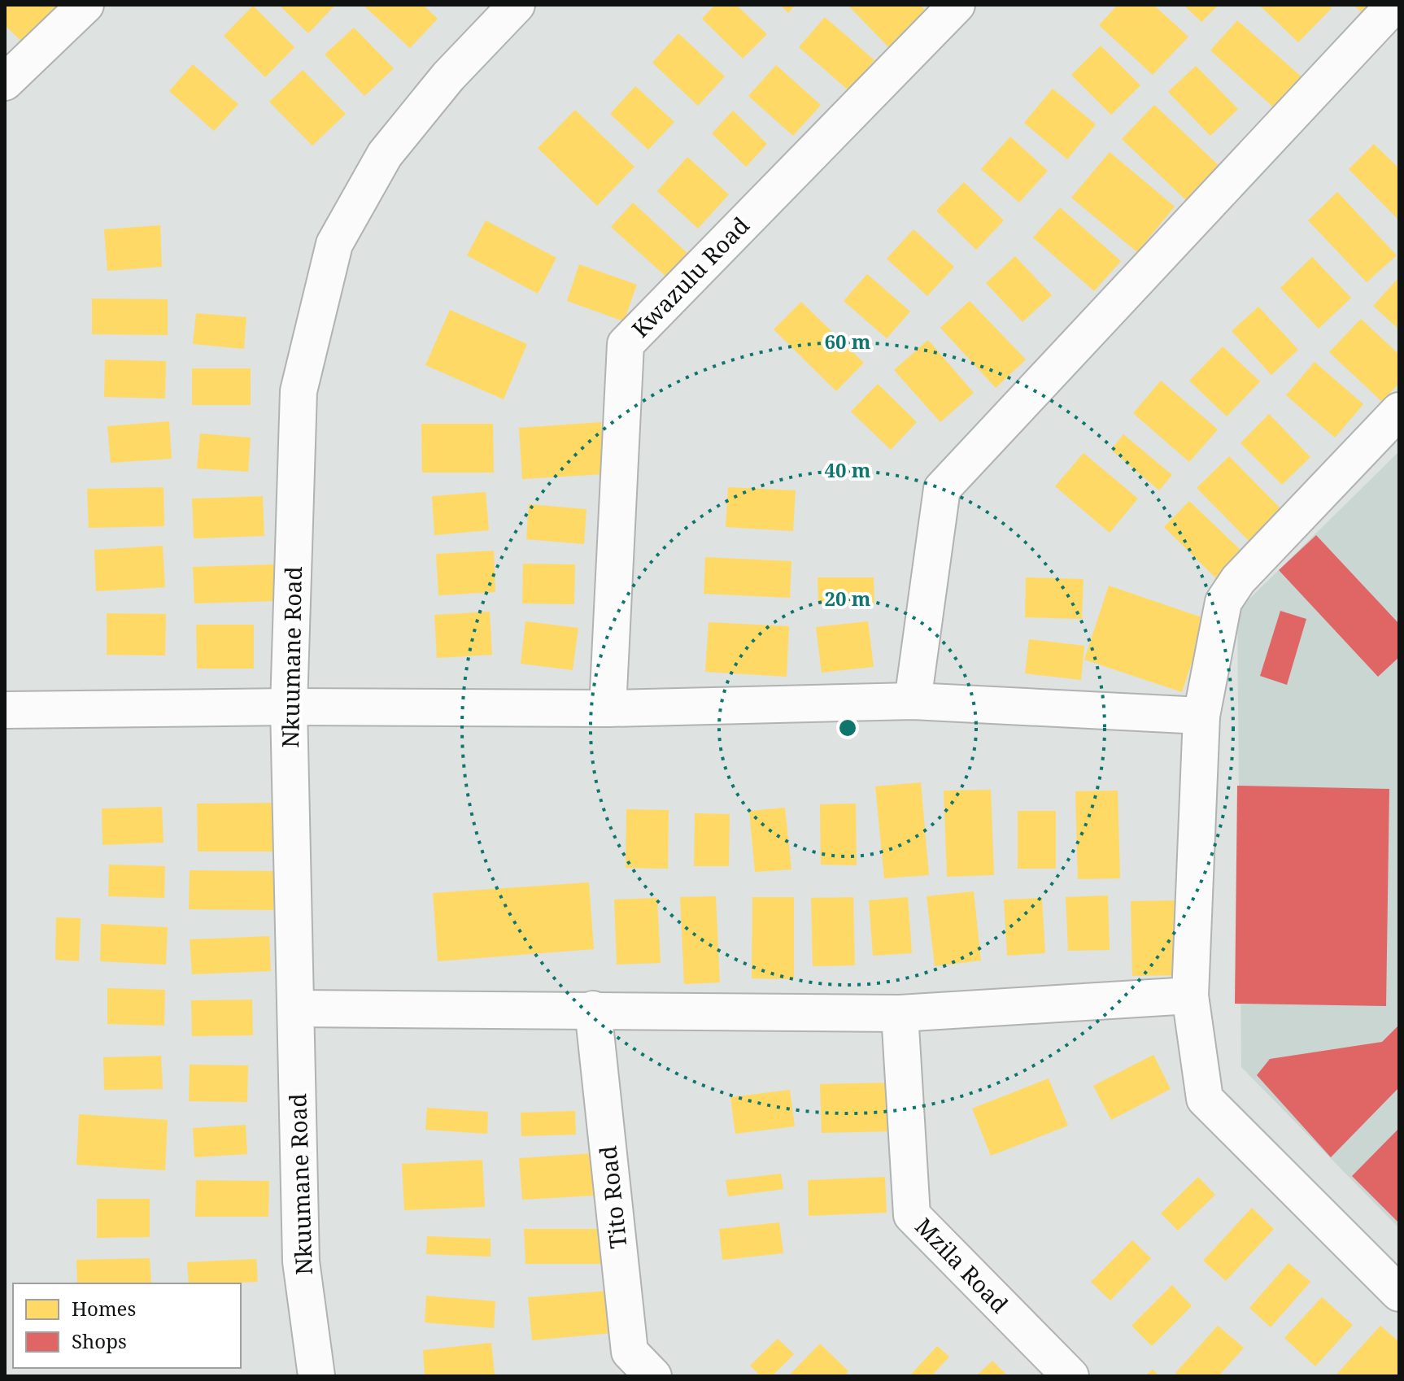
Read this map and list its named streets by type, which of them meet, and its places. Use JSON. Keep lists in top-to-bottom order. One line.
{"streets":{"street":["Kwazulu Road","Nkuumane Road","Tito Road","Mzila Road"]},"legend":["Homes","Shops"],"rings":["60 m","40 m","20 m"]}
